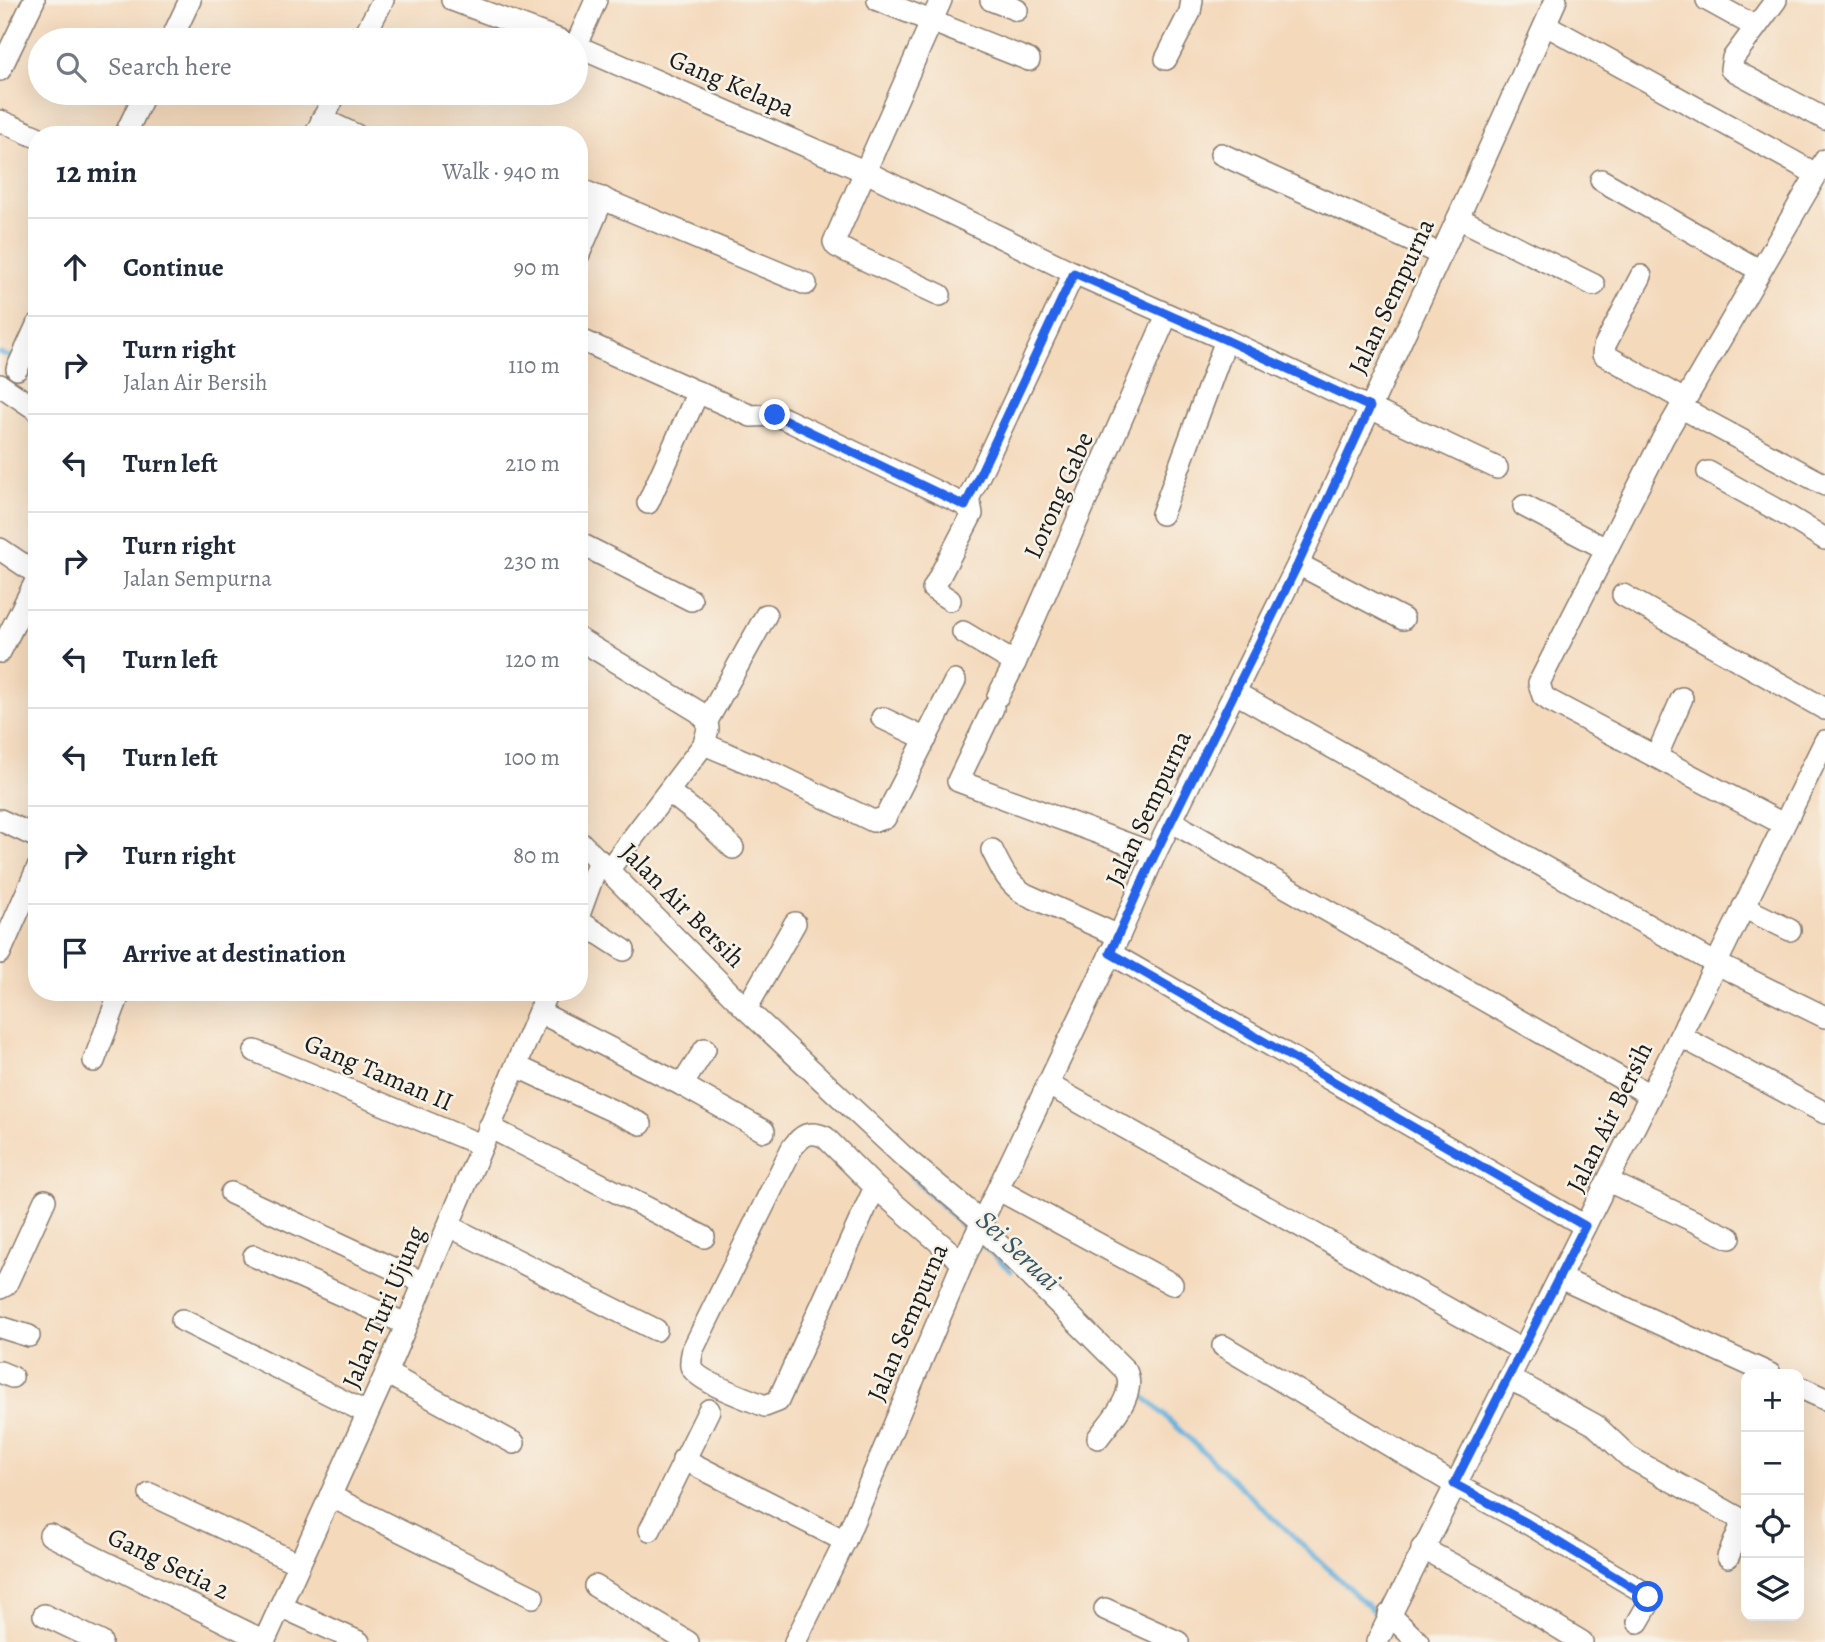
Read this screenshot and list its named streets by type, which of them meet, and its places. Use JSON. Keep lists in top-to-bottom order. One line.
{"streets":{"street":["Gang Kelapa","Jalan Sempurna","Lorong Gabe","Jalan Air Bersih","Gang Taman II","Jalan Turi Ujung","Gang Setia 2"]},"crossings":[["Gang Kelapa","Jalan Sempurna"],["Gang Kelapa","Lorong Gabe"],["Jalan Sempurna","Lorong Gabe"],["Jalan Sempurna","Jalan Air Bersih"],["Gang Taman II","Jalan Turi Ujung"],["Jalan Turi Ujung","Gang Setia 2"]],"water":["Sei Seruai"],"page":{"search":"Search here","heading":["12 min","Walk · 940 m"],"list":[["Continue","90 m"],["Turn right","Jalan Air Bersih","110 m"],["Turn left","210 m"],["Turn right","Jalan Sempurna","230 m"],["Turn left","120 m"],["Turn left","100 m"],["Turn right","80 m"],"Arrive at destination"],"map_buttons":["+","−"]}}
